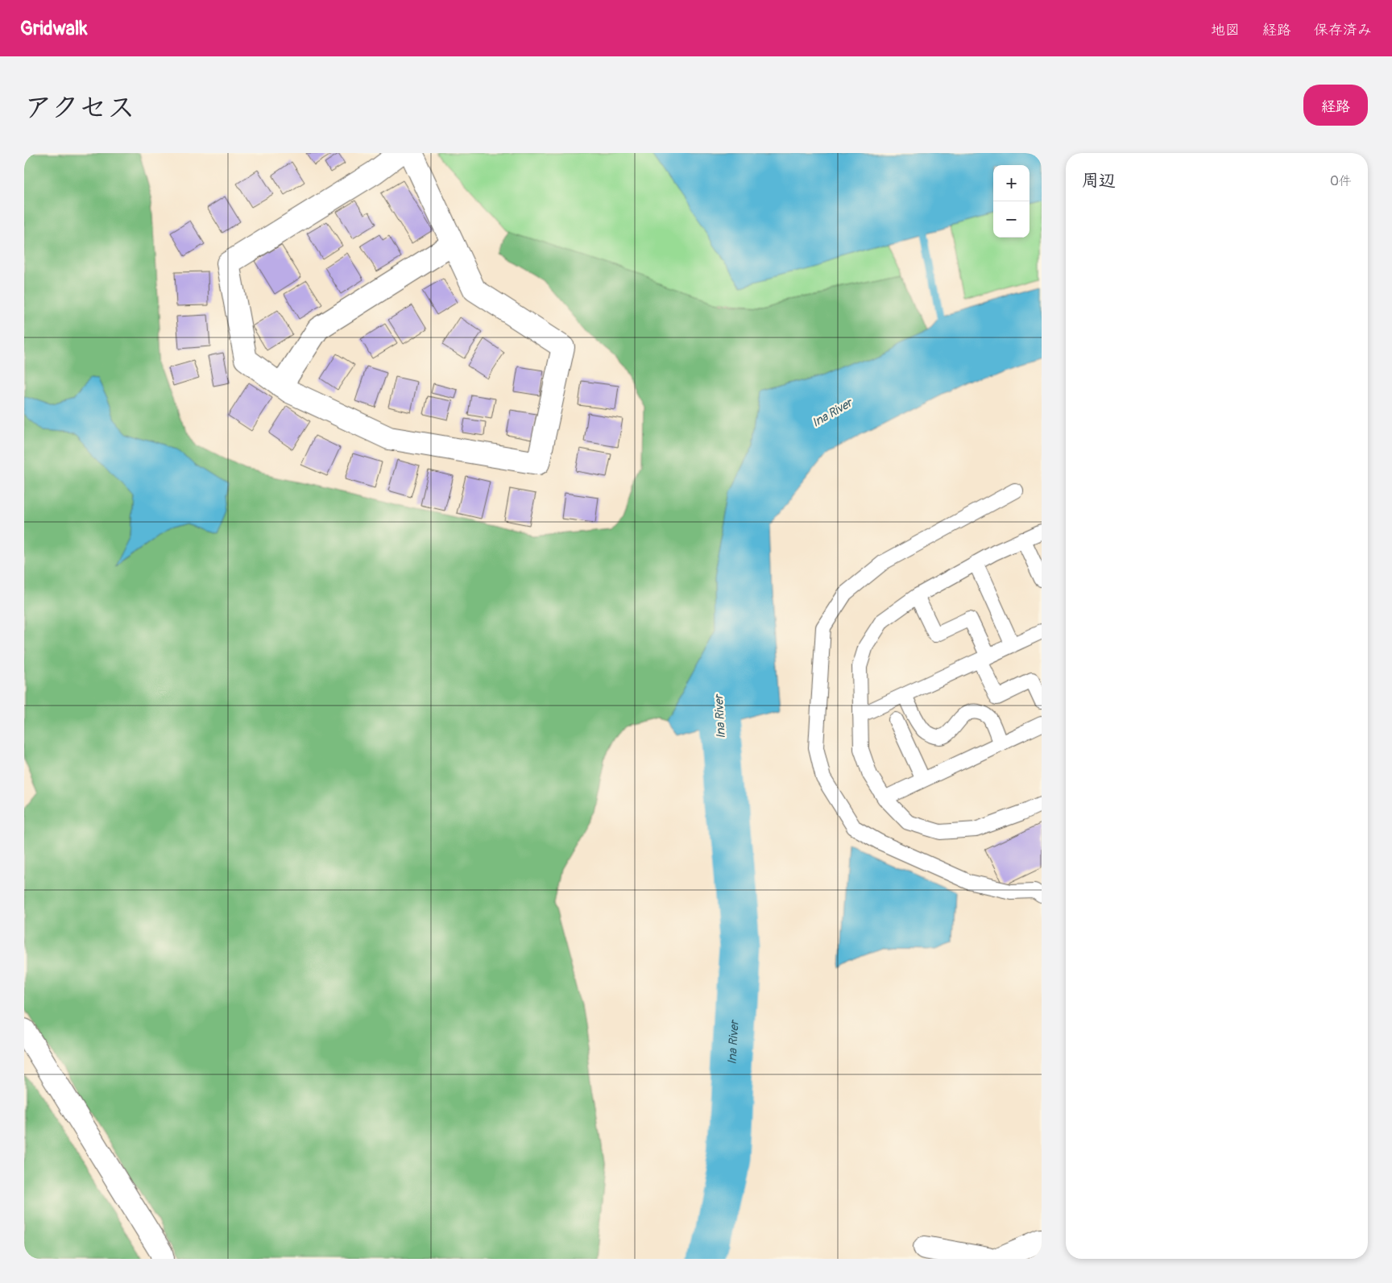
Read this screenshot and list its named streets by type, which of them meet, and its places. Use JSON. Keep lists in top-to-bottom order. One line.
{"water":["Ina River"],"page":{"header":"Gridwalk","nav":["地図","経路","保存済み"],"title":"アクセス","buttons":"経路","heading":["周辺","0件"],"map_buttons":["+","−"]}}
